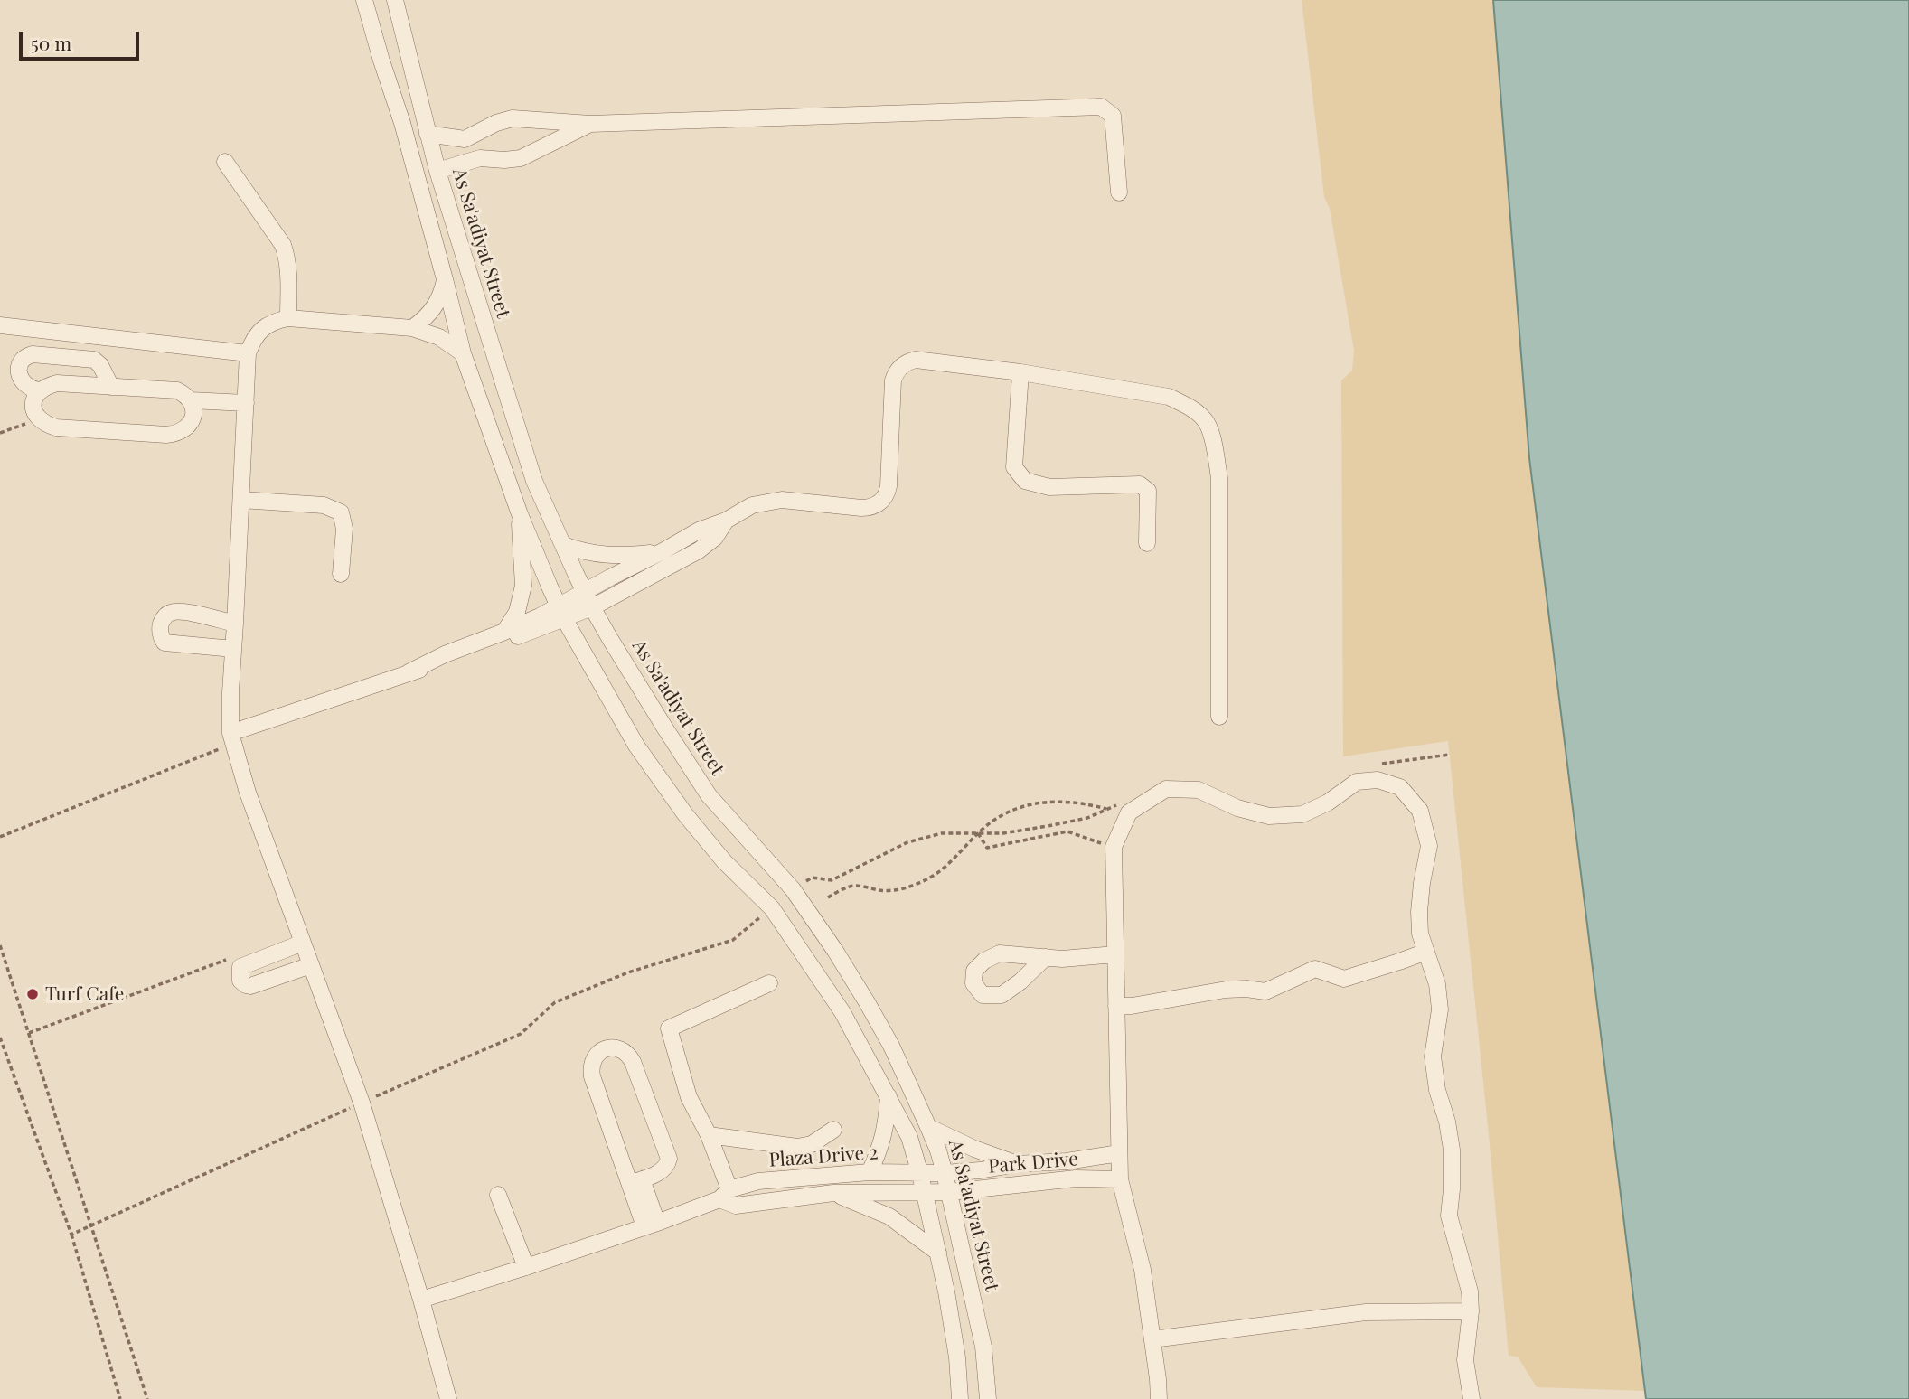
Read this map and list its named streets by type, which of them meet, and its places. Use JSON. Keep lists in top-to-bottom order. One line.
{"streets":{"street":["As Sa'adiyat Street","Plaza Drive 2","Park Drive"]},"crossings":[["As Sa'adiyat Street","Park Drive"],["Plaza Drive 2","Park Drive"]],"places":["Turf Cafe"],"scale_bar":"50 m"}
